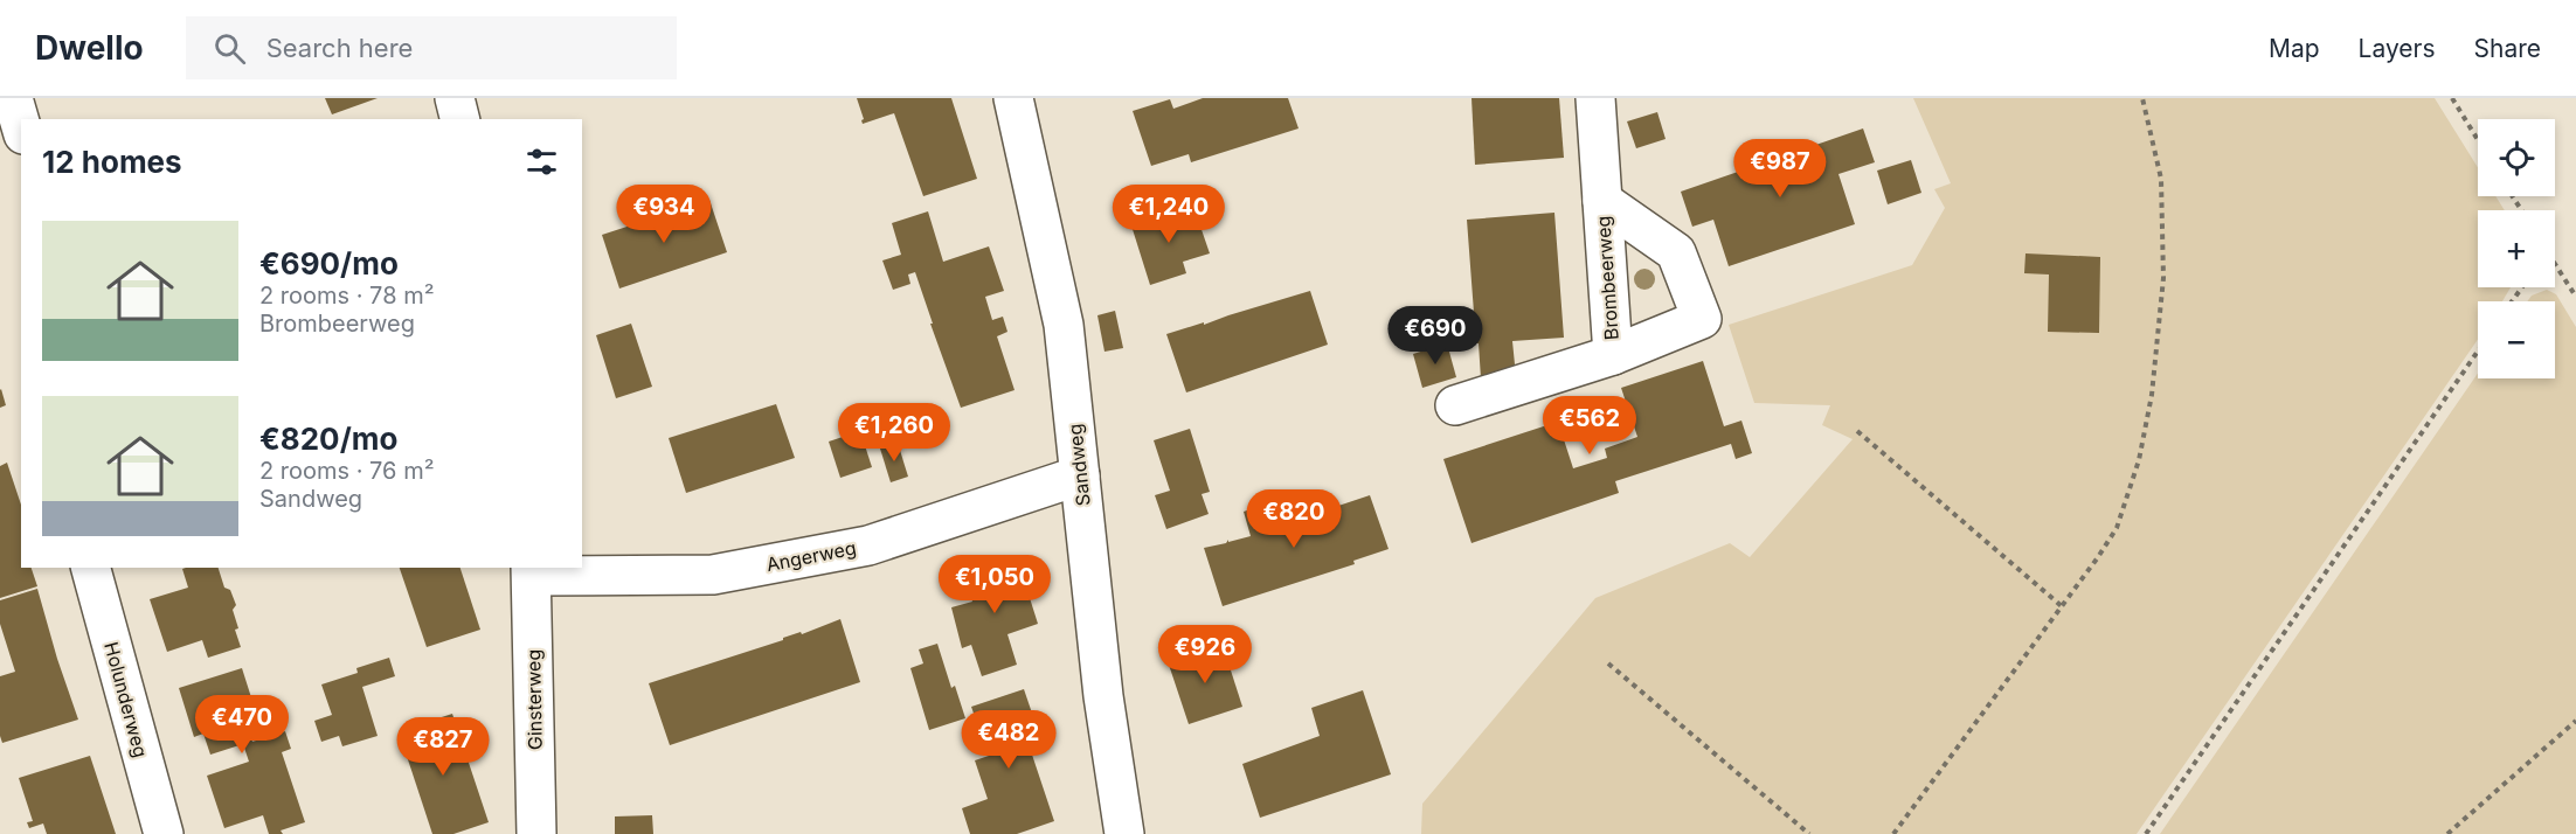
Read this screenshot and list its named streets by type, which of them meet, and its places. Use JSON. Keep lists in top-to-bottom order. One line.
{"streets":{"street":["Brombeerweg","Sandweg","Angerweg","Holunderweg","Ginsterweg"]},"crossings":[["Sandweg","Angerweg"],["Angerweg","Ginsterweg"]],"page":{"header":"Dwello","search":"Search here","nav":["Map","Layers","Share"],"map_buttons":["+","−"],"heading":"12 homes","price":["€987","€934","€1,240","€690","€562","€1,260","€820","€1,050","€926","€470","€482","€827"],"list":[{"name":"€690/mo","note":"2 rooms · 78 m² · Brombeerweg"},{"name":"€820/mo","note":"2 rooms · 76 m² · Sandweg"}]}}
